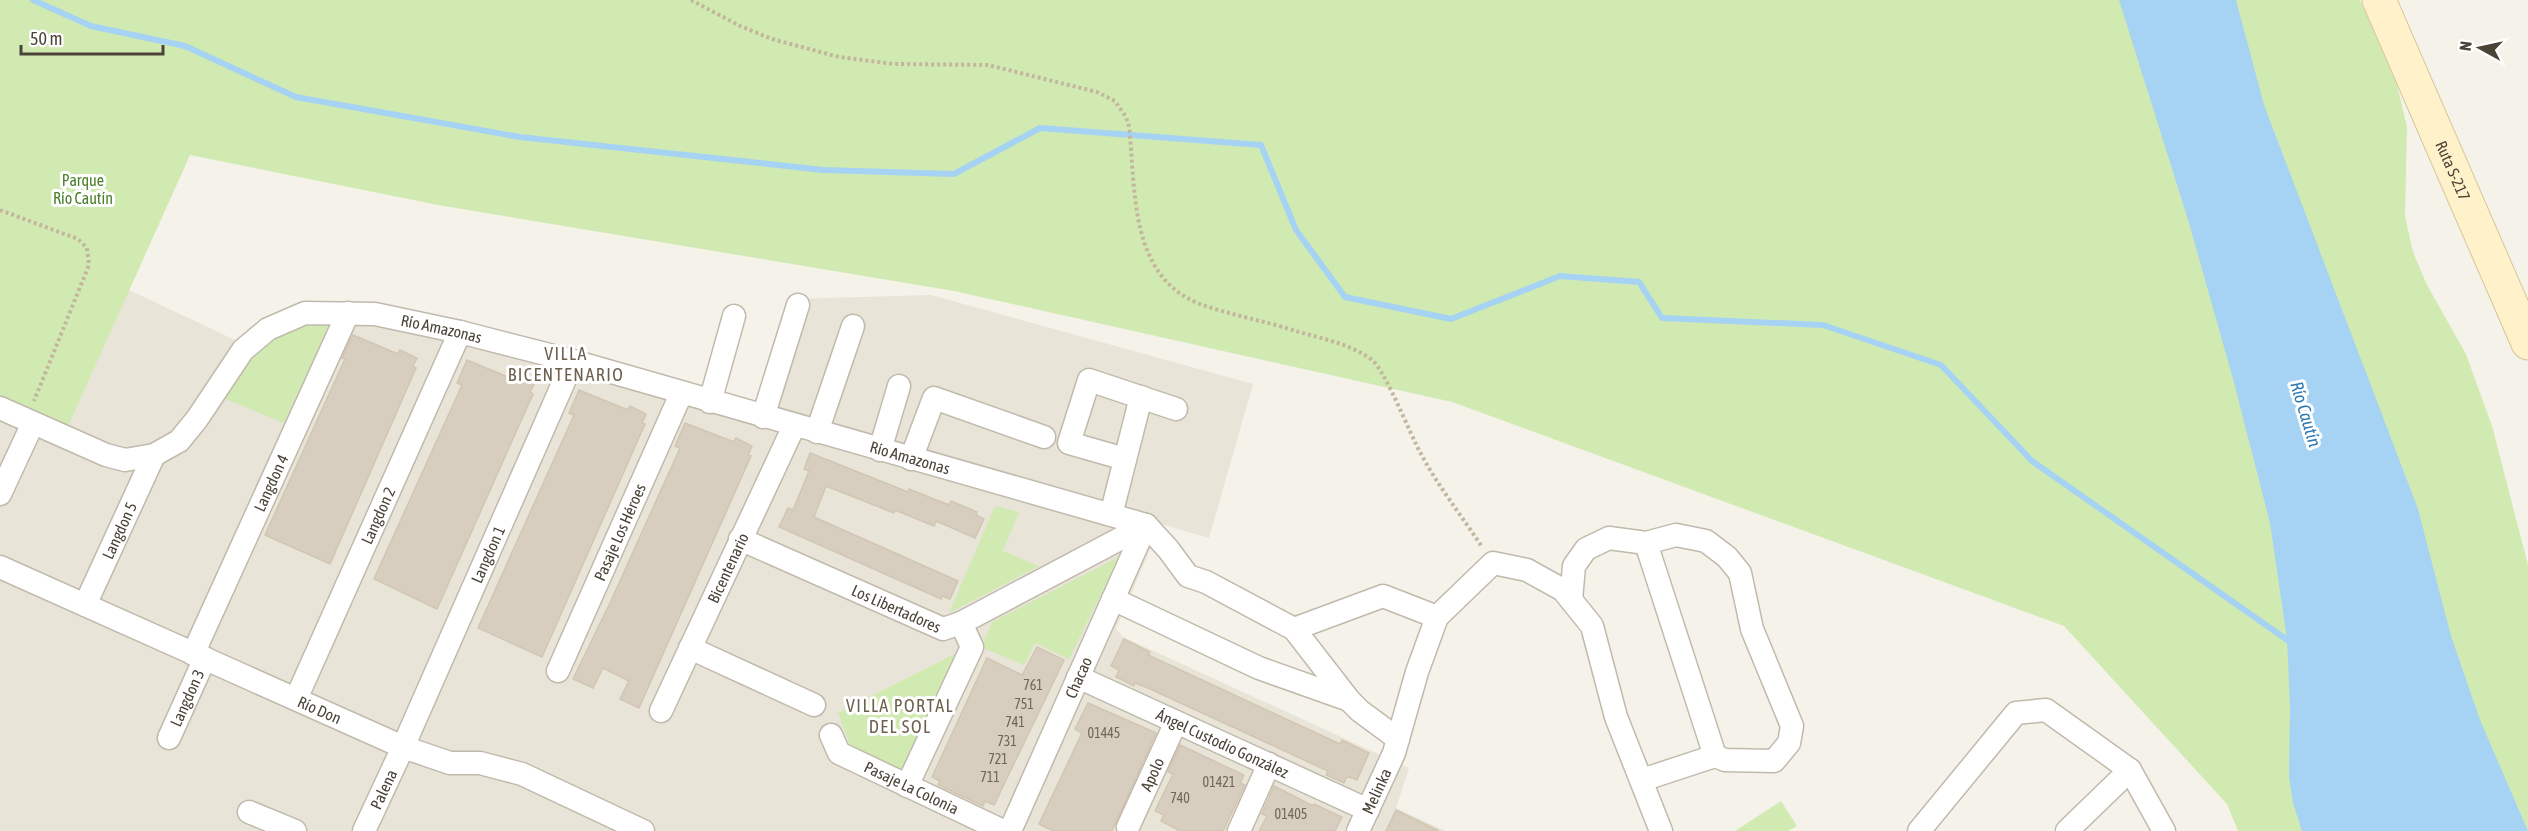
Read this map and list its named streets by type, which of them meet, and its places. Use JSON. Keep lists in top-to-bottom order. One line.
{"streets":{"main road":["Ruta S-217"],"street":["Río Amazonas","Langdon 4","Langdon 2","Langdon 5","Pasaje Los Héroes","Langdon 1","Bicentenario","Los Libertadores","Chacao","Langdon 3","Río Don","Ángel Custodio González","Apolo","Pasaje La Colonia","Palena","Melinka"]},"crossings":[["Río Amazonas","Langdon 4"],["Río Amazonas","Langdon 2"],["Río Amazonas","Langdon 5"],["Río Amazonas","Pasaje Los Héroes"],["Río Amazonas","Langdon 1"],["Río Amazonas","Bicentenario"],["Río Amazonas","Los Libertadores"],["Río Amazonas","Chacao"],["Langdon 4","Langdon 3"],["Langdon 4","Río Don"],["Langdon 2","Río Don"],["Langdon 5","Río Don"],["Langdon 1","Río Don"],["Langdon 1","Palena"],["Bicentenario","Los Libertadores"],["Los Libertadores","Chacao"],["Chacao","Ángel Custodio González"],["Langdon 3","Río Don"],["Río Don","Palena"],["Ángel Custodio González","Apolo"],["Ángel Custodio González","Melinka"]],"districts":["VILLA BICENTENARIO","VILLA PORTAL DEL SOL"],"water":["Río Cautín"],"parks":["Parque Río Cautín"],"house_numbers":["761","751","741","01445","731","721","711","01421","740","01405"],"scale_bar":"50 m","north":"left"}
